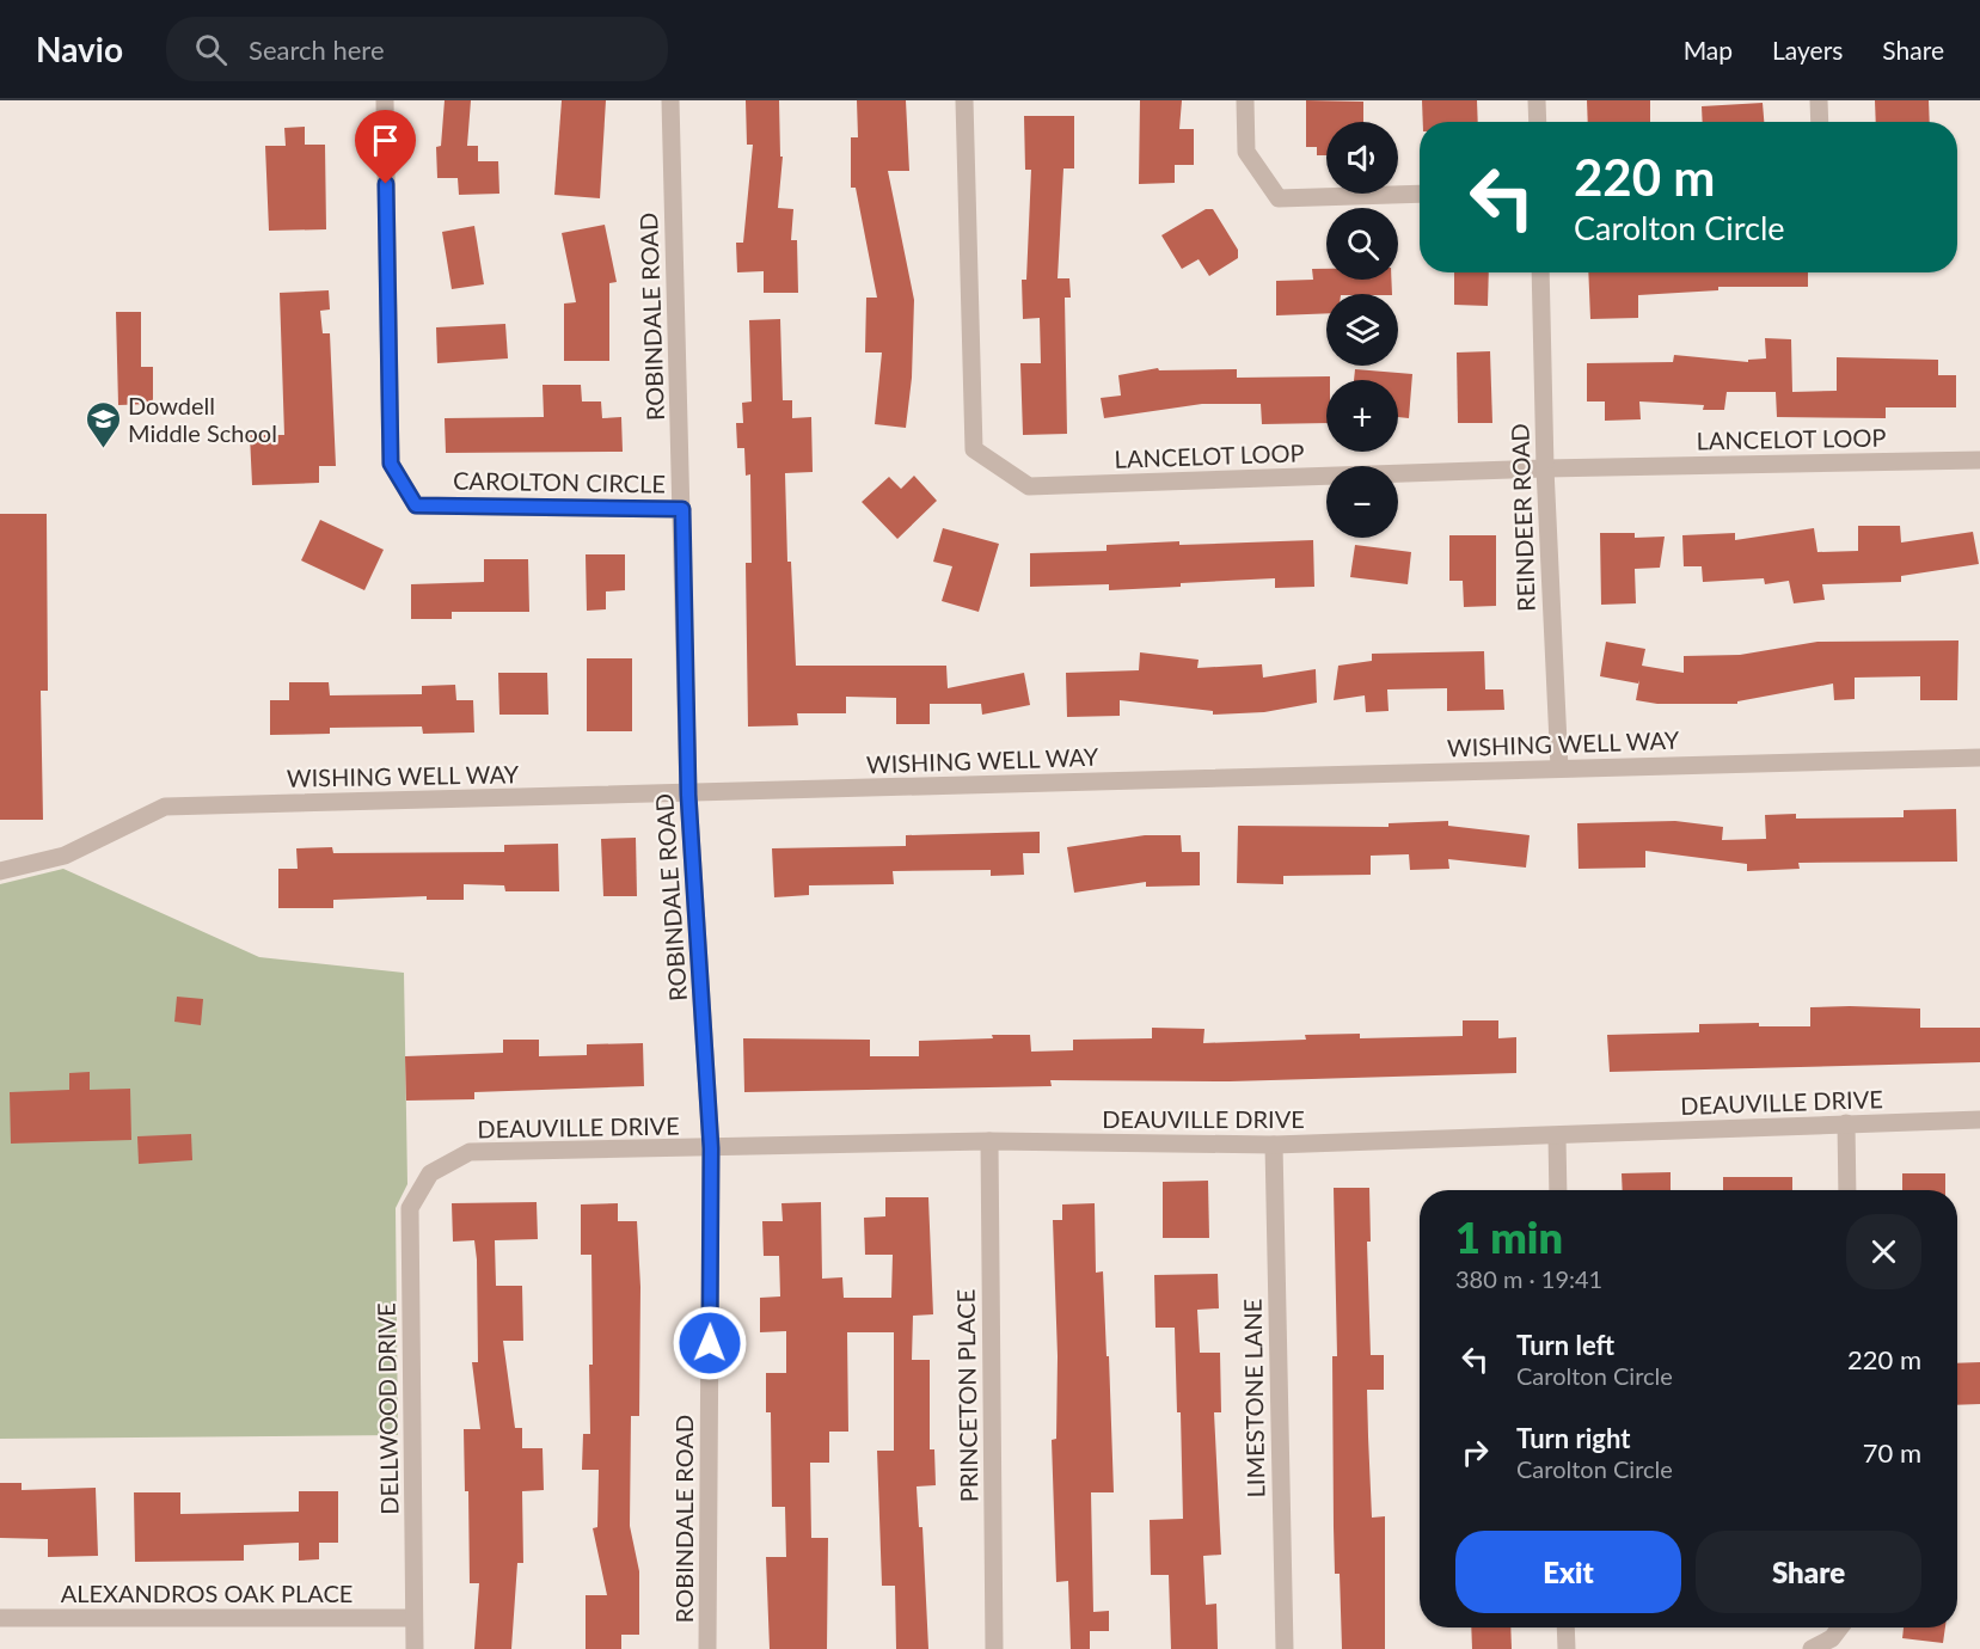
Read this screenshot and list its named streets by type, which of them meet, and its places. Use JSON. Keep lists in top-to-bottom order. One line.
{"streets":{"street":["ROBINDALE ROAD","LANCELOT LOOP","CAROLTON CIRCLE","REINDEER ROAD","WISHING WELL WAY","DEAUVILLE DRIVE","PRINCETON PLACE","LIMESTONE LANE","DELLWOOD DRIVE","ALEXANDROS OAK PLACE"]},"crossings":[["ROBINDALE ROAD","CAROLTON CIRCLE"],["ROBINDALE ROAD","WISHING WELL WAY"],["ROBINDALE ROAD","DEAUVILLE DRIVE"],["LANCELOT LOOP","REINDEER ROAD"],["REINDEER ROAD","WISHING WELL WAY"],["DEAUVILLE DRIVE","PRINCETON PLACE"],["DEAUVILLE DRIVE","LIMESTONE LANE"],["DEAUVILLE DRIVE","DELLWOOD DRIVE"],["DELLWOOD DRIVE","ALEXANDROS OAK PLACE"]],"places":{"school or university":["Dowdell Middle School"]},"page":{"header":"Navio","search":"Search here","nav":["Map","Layers","Share"],"map_buttons":["+","−"],"turn":["220 m","Carolton Circle"],"heading":["1 min","380 m · 19:41"],"list":[{"name":"Turn left","note":"Carolton Circle","value":"220 m"},{"name":"Turn right","note":"Carolton Circle","value":"70 m"}],"buttons":["Exit","Share"]}}
